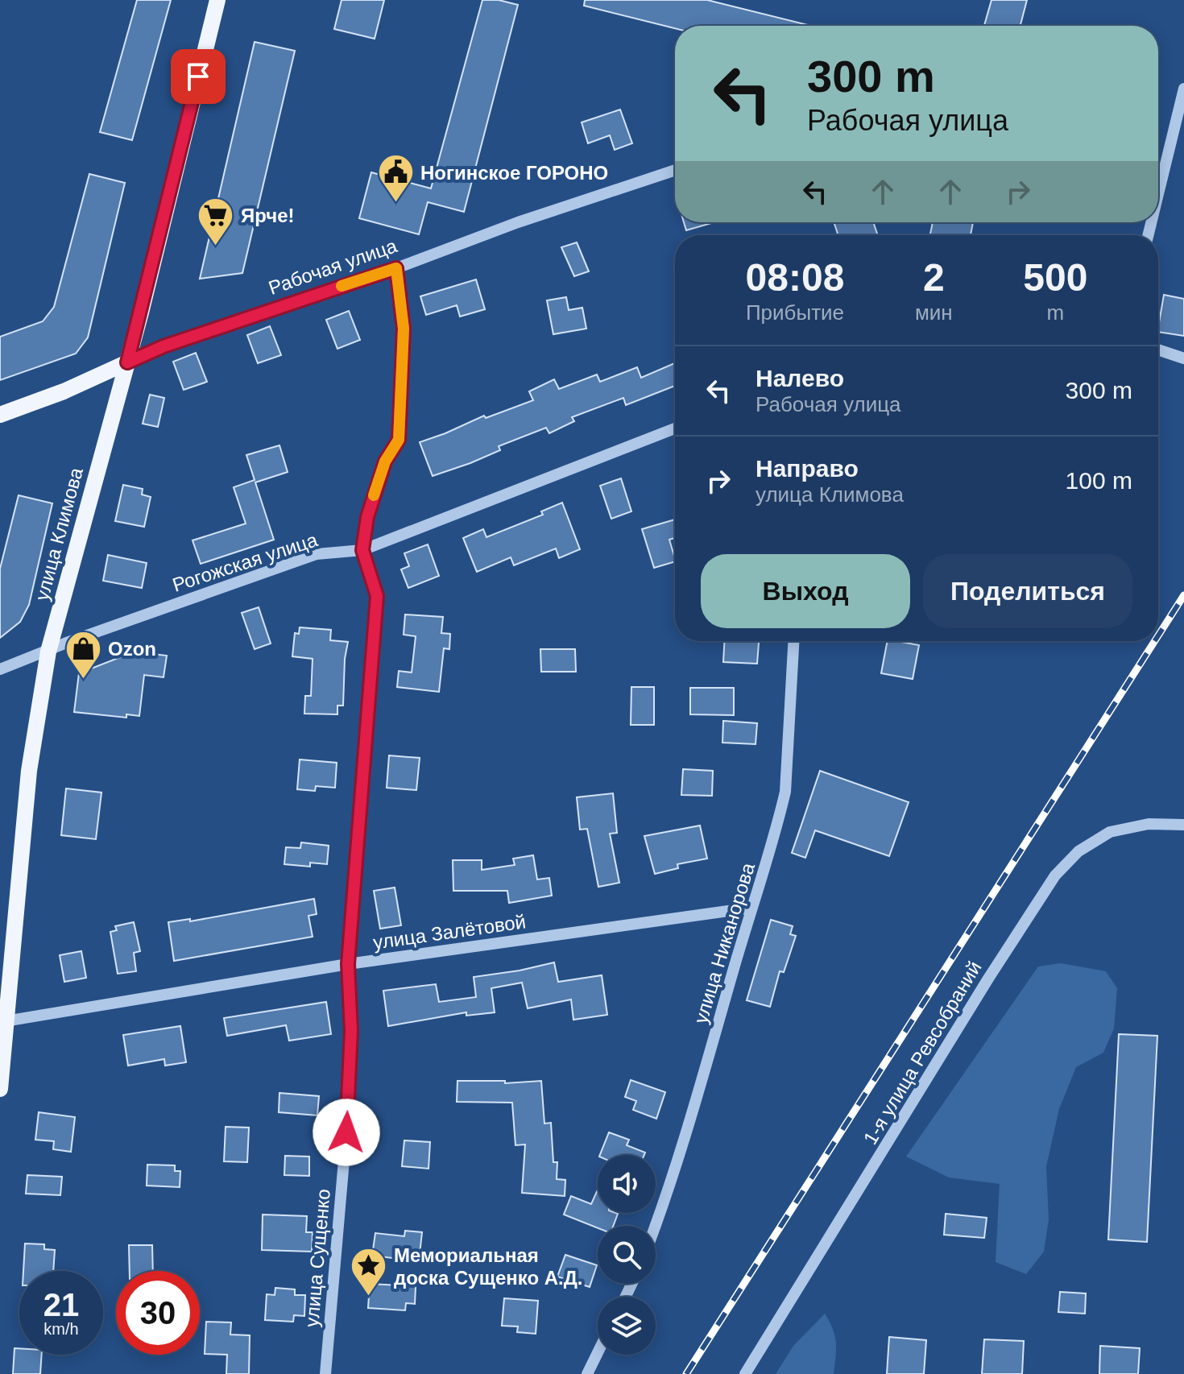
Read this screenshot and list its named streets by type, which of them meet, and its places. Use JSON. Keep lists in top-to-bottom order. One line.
{"streets":{"main road":["Рабочая улица","улица Климова"],"street":["Рогожская улица","улица Залётовой","улица Никанорова","1-я улица Ревсобраний","улица Сущенко"]},"crossings":[["Рабочая улица","улица Климова"],["Рабочая улица","улица Сущенко"],["улица Климова","Рогожская улица"],["улица Климова","улица Залётовой"],["Рогожская улица","улица Сущенко"],["улица Залётовой","улица Никанорова"],["улица Залётовой","улица Сущенко"]],"places":{"public building":["Ногинское ГОРОНО"],"supermarket":["Ярче!"],"shop":["Ozon"],"place":["Мемориальная доска Сущенко А.Д."]},"page":{"turn":["300 m","Рабочая улица"],"eta":["08:08","Прибытие","2","мин","500","m"],"list":[{"name":"Налево","note":"Рабочая улица","value":"300 m"},{"name":"Направо","note":"улица Климова","value":"100 m"}],"buttons":["Выход","Поделиться"],"speed":"21 km/h","limit":"30"}}
